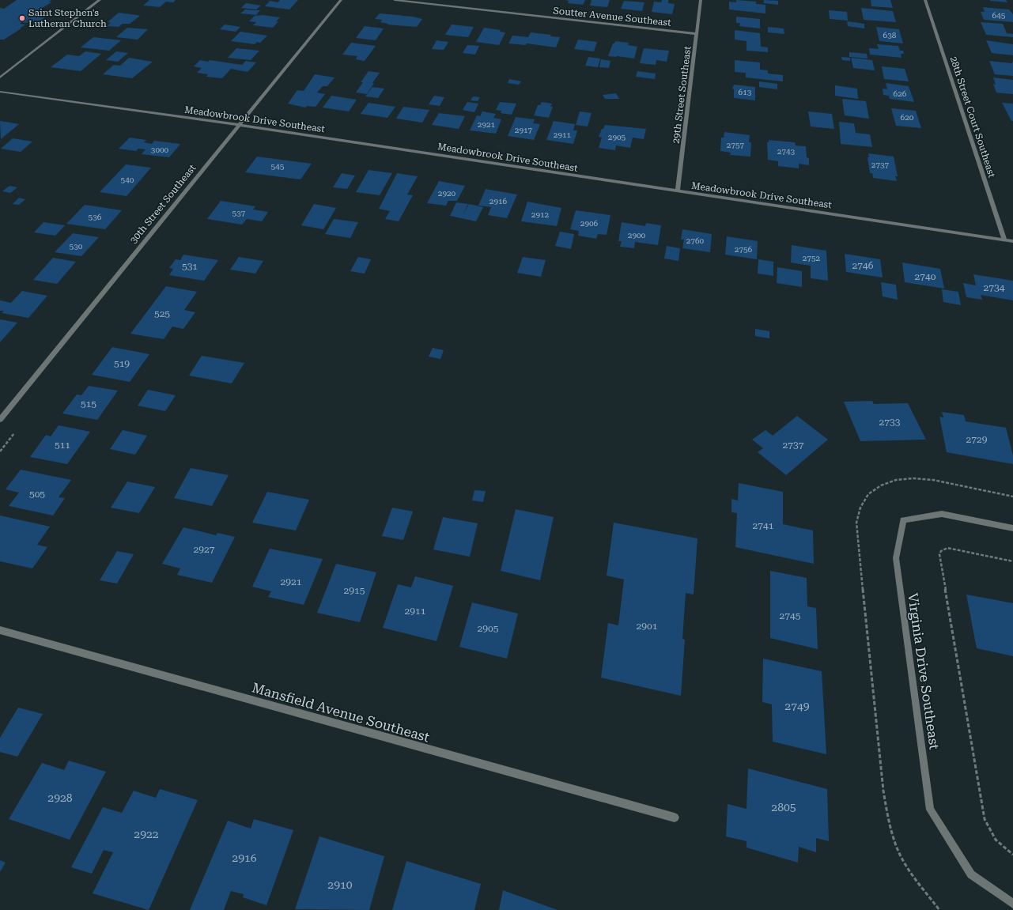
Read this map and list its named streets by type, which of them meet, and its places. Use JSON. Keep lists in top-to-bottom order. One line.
{"streets":{"street":["Soutter Avenue Southeast","29th Street Southeast","28th Street Court Southeast","Meadowbrook Drive Southeast","30th Street Southeast","Virginia Drive Southeast","Mansfield Avenue Southeast"]},"crossings":[["Soutter Avenue Southeast","29th Street Southeast"],["29th Street Southeast","Meadowbrook Drive Southeast"],["28th Street Court Southeast","Meadowbrook Drive Southeast"],["Meadowbrook Drive Southeast","30th Street Southeast"]],"places":["Saint Stephen's Lutheran Church"],"house_numbers":["645","638","613","626","620","2921","2917","2911","2905","2757","3000","2743","2737","545","540","2920","2916","537","2912","536","2906","2900","2760","530","2756","2752","2746","531","2740","2734","525","519","515","2733","2729","511","2737","505","2741","2927","2921","2915","2911","2745","2901","2905","2749","2928","2805","2922","2916","2910"]}
